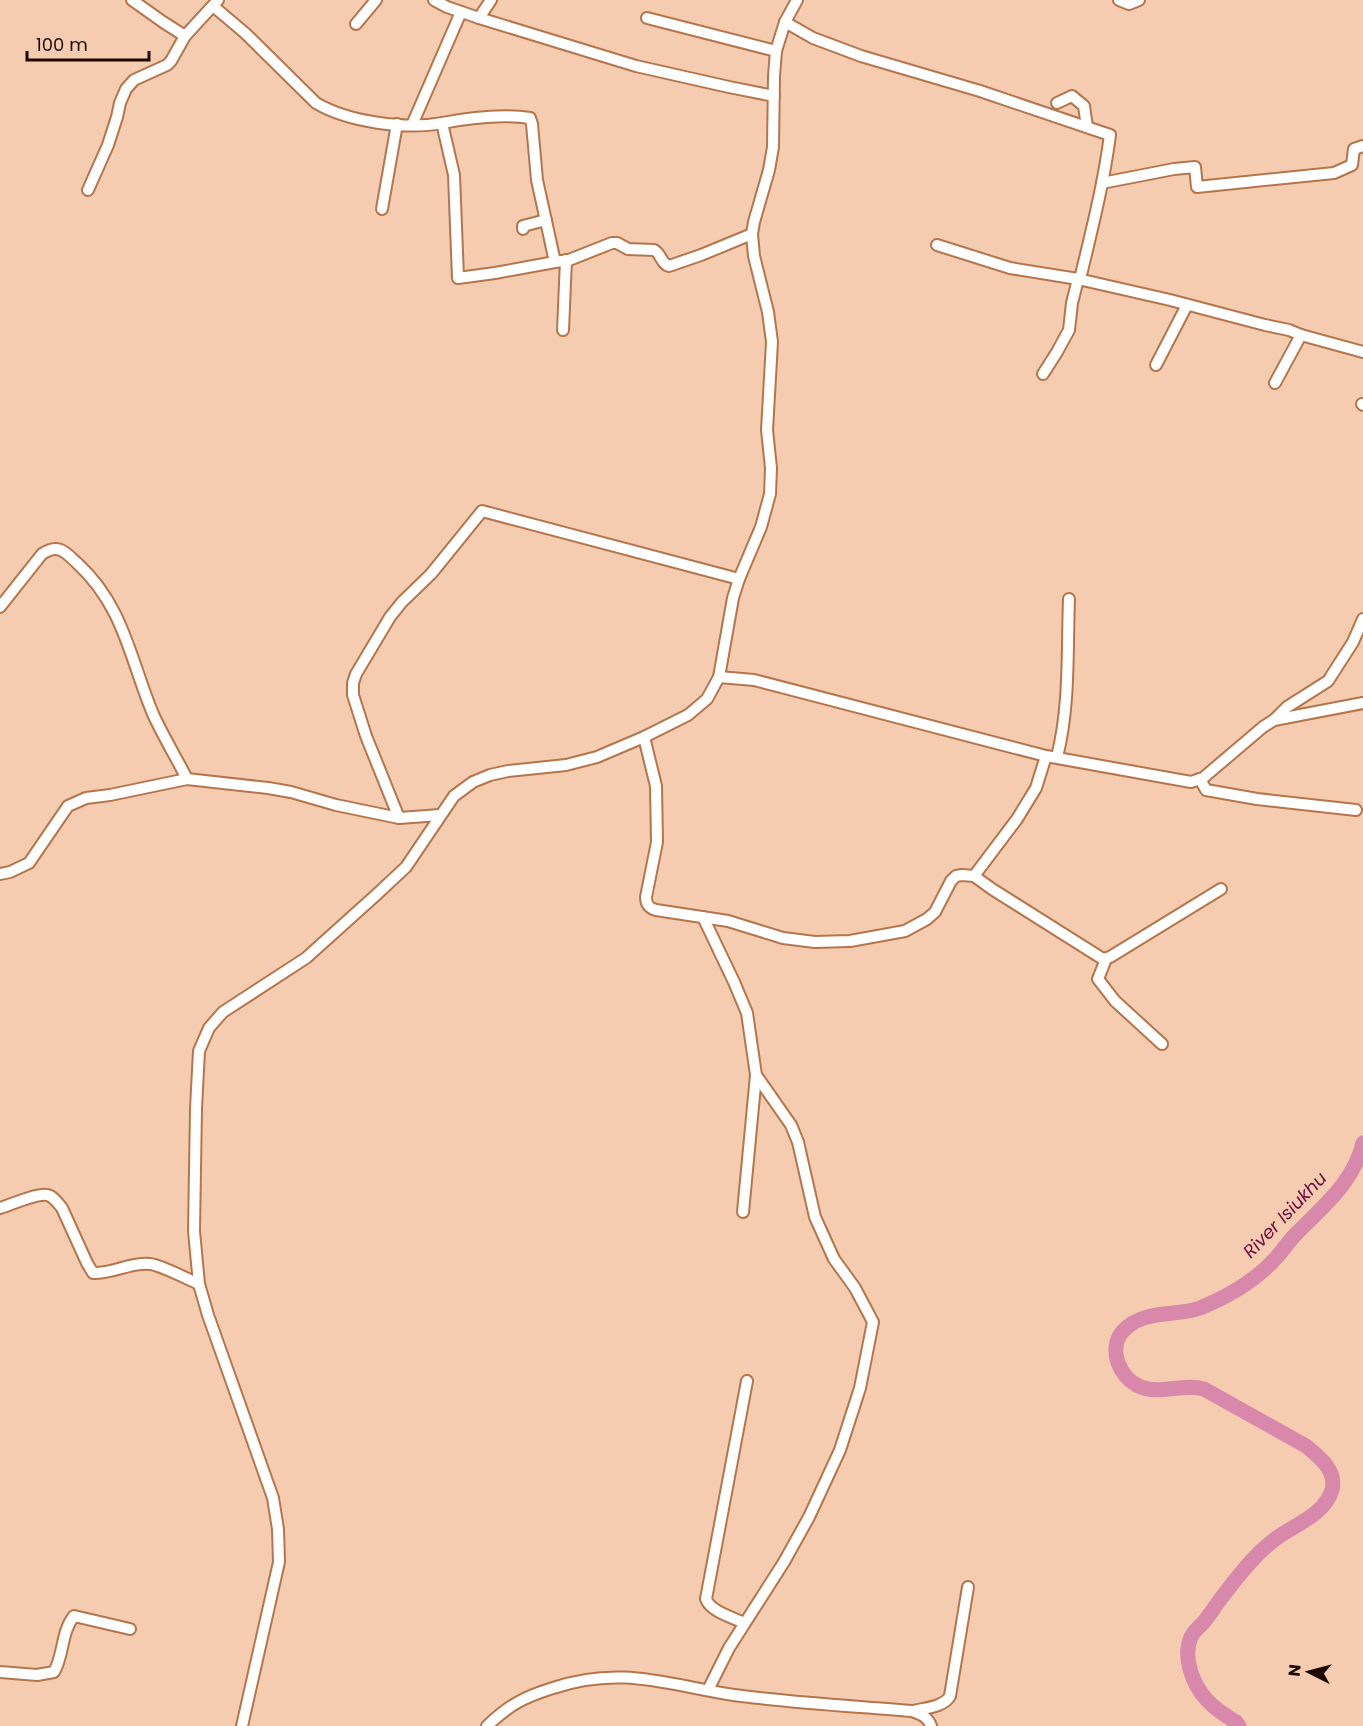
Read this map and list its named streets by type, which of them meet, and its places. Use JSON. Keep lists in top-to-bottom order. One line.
{"water":["River Isiukhu"],"scale_bar":"100 m","north":"left"}
